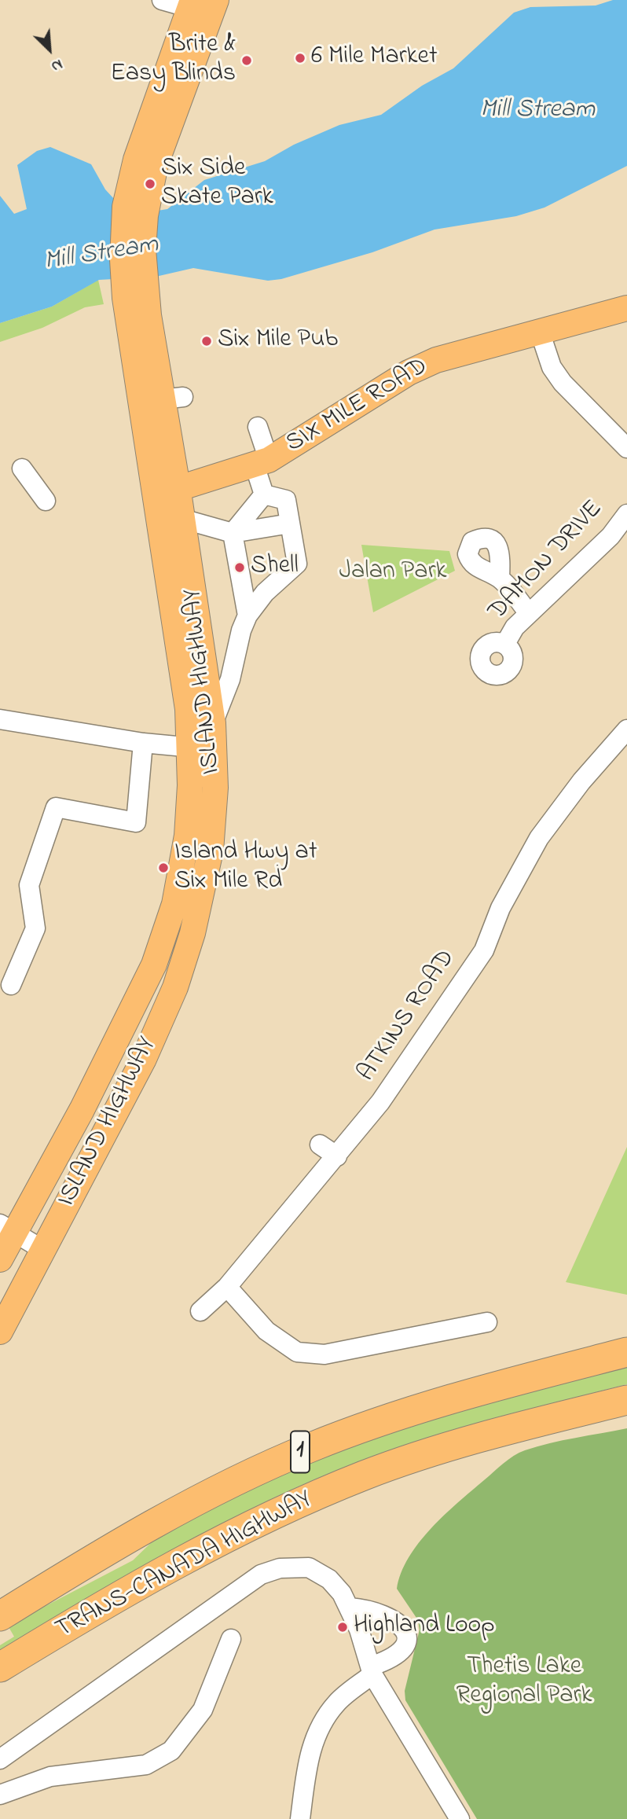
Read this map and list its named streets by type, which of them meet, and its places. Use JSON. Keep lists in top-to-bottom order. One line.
{"streets":{"highway":["1","TRANS-CANADA HIGHWAY"],"main road":["SIX MILE ROAD","ISLAND HIGHWAY"],"street":["DAMON DRIVE","ATKINS ROAD"]},"crossings":[["SIX MILE ROAD","ISLAND HIGHWAY"]],"water":["Mill Stream"],"parks":["Jalan Park","Thetis Lake Regional Park"],"places":["6 Mile Market","Brite & Easy Blinds","Six Side Skate Park","Six Mile Pub","Shell","Island Hwy at Six Mile Rd","Highland Loop"],"north":"bottom right"}
